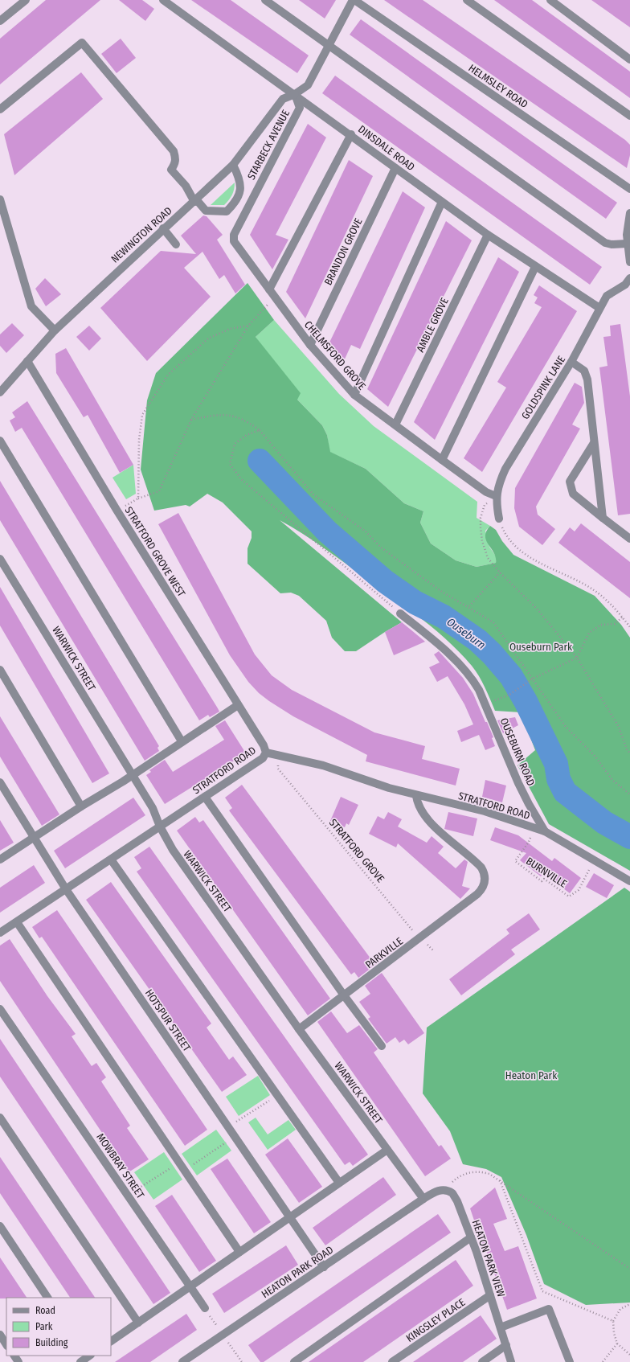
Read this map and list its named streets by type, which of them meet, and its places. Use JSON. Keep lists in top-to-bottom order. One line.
{"streets":{"street":["HELMSLEY ROAD","STARBECK AVENUE","DINSDALE ROAD","NEWINGTON ROAD","BRANDON GROVE","AMBLE GROVE","CHELMSFORD GROVE","GOLDSPINK LANE","STRATFORD GROVE WEST","WARWICK STREET","OUSEBURN ROAD","STRATFORD ROAD","PARKVILLE","HOTSPUR STREET","MOWBRAY STREET","HEATON PARK VIEW","HEATON PARK ROAD","KINGSLEY PLACE"],"path":["STRATFORD GROVE","BURNVILLE"]},"crossings":[["STARBECK AVENUE","DINSDALE ROAD"],["STARBECK AVENUE","NEWINGTON ROAD"],["STARBECK AVENUE","CHELMSFORD GROVE"],["DINSDALE ROAD","NEWINGTON ROAD"],["DINSDALE ROAD","BRANDON GROVE"],["DINSDALE ROAD","AMBLE GROVE"],["DINSDALE ROAD","GOLDSPINK LANE"],["NEWINGTON ROAD","STRATFORD GROVE WEST"],["BRANDON GROVE","CHELMSFORD GROVE"],["AMBLE GROVE","CHELMSFORD GROVE"],["CHELMSFORD GROVE","GOLDSPINK LANE"],["STRATFORD GROVE WEST","STRATFORD ROAD"],["WARWICK STREET","STRATFORD ROAD"],["WARWICK STREET","PARKVILLE"],["WARWICK STREET","HEATON PARK ROAD"],["OUSEBURN ROAD","STRATFORD ROAD"],["STRATFORD ROAD","STRATFORD GROVE"],["STRATFORD ROAD","BURNVILLE"],["STRATFORD ROAD","PARKVILLE"],["STRATFORD ROAD","HOTSPUR STREET"],["STRATFORD GROVE","PARKVILLE"],["HOTSPUR STREET","HEATON PARK ROAD"],["HEATON PARK VIEW","KINGSLEY PLACE"]],"water":["Ouseburn"],"parks":["Ouseburn Park","Heaton Park"],"legend":["Road","Park","Building"]}
